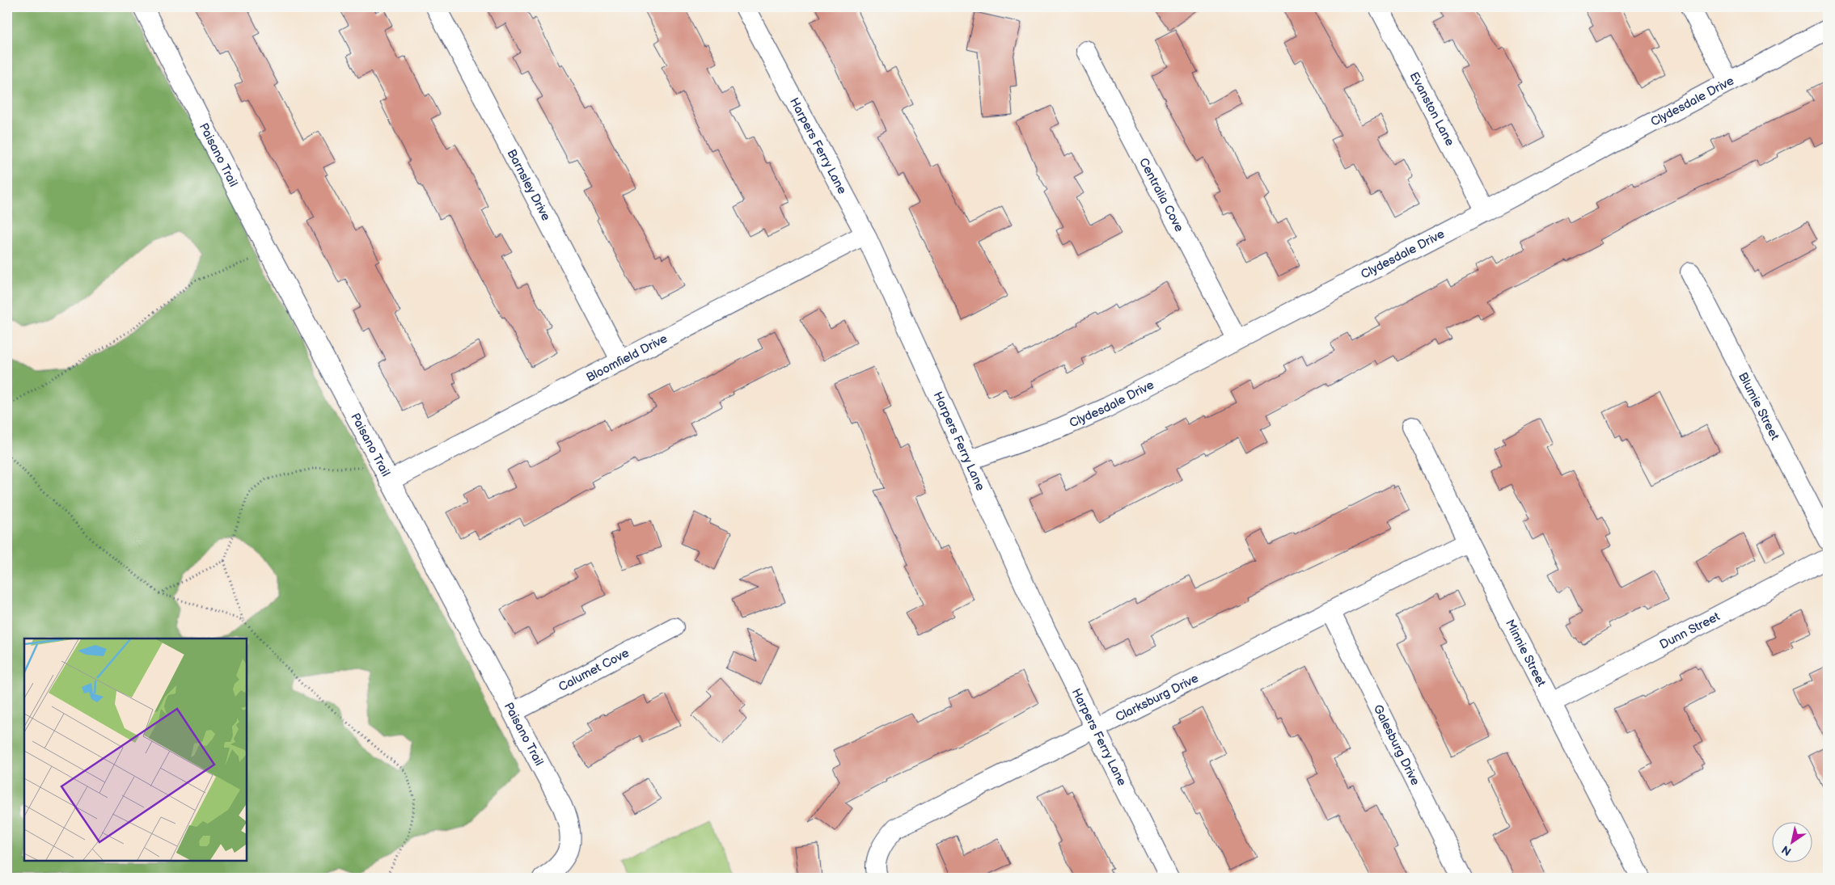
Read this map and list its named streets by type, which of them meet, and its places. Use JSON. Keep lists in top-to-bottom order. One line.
{"streets":{"street":["Clydesdale Drive","Evanston Lane","Harpers Ferry Lane","Paisano Trail","Barnsley Drive","Centralia Cove","Bloomfield Drive","Blumie Street","Dunn Street","Minnie Street","Calumet Cove","Clarksburg Drive","Galesburg Drive"]},"crossings":[["Clydesdale Drive","Evanston Lane"],["Clydesdale Drive","Harpers Ferry Lane"],["Clydesdale Drive","Centralia Cove"],["Harpers Ferry Lane","Bloomfield Drive"],["Harpers Ferry Lane","Clarksburg Drive"],["Paisano Trail","Bloomfield Drive"],["Paisano Trail","Calumet Cove"],["Barnsley Drive","Bloomfield Drive"],["Dunn Street","Minnie Street"],["Minnie Street","Clarksburg Drive"],["Clarksburg Drive","Galesburg Drive"]],"north":"bottom left"}
